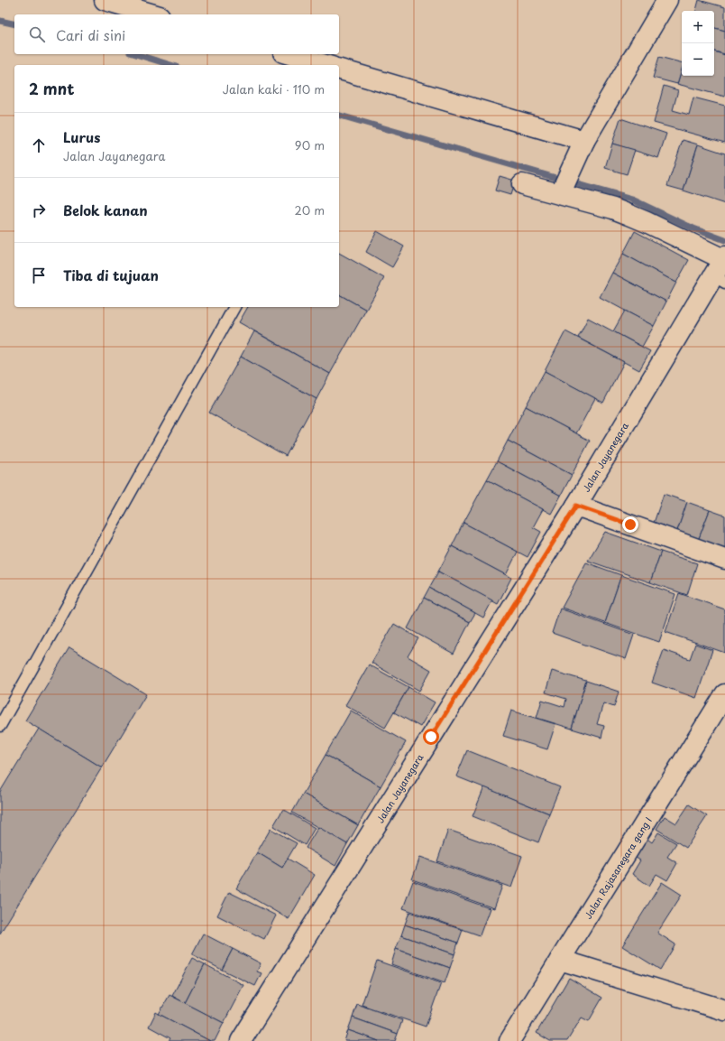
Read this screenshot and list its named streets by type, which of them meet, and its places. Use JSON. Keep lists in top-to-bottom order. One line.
{"streets":{"street":["Jalan Jayanegara","Jalan Rajasanegara gang I"]},"page":{"map_buttons":["+","−"],"search":"Cari di sini","heading":["2 mnt","Jalan kaki · 110 m"],"list":[["Lurus","Jalan Jayanegara","90 m"],["Belok kanan","20 m"],"Tiba di tujuan"]}}
